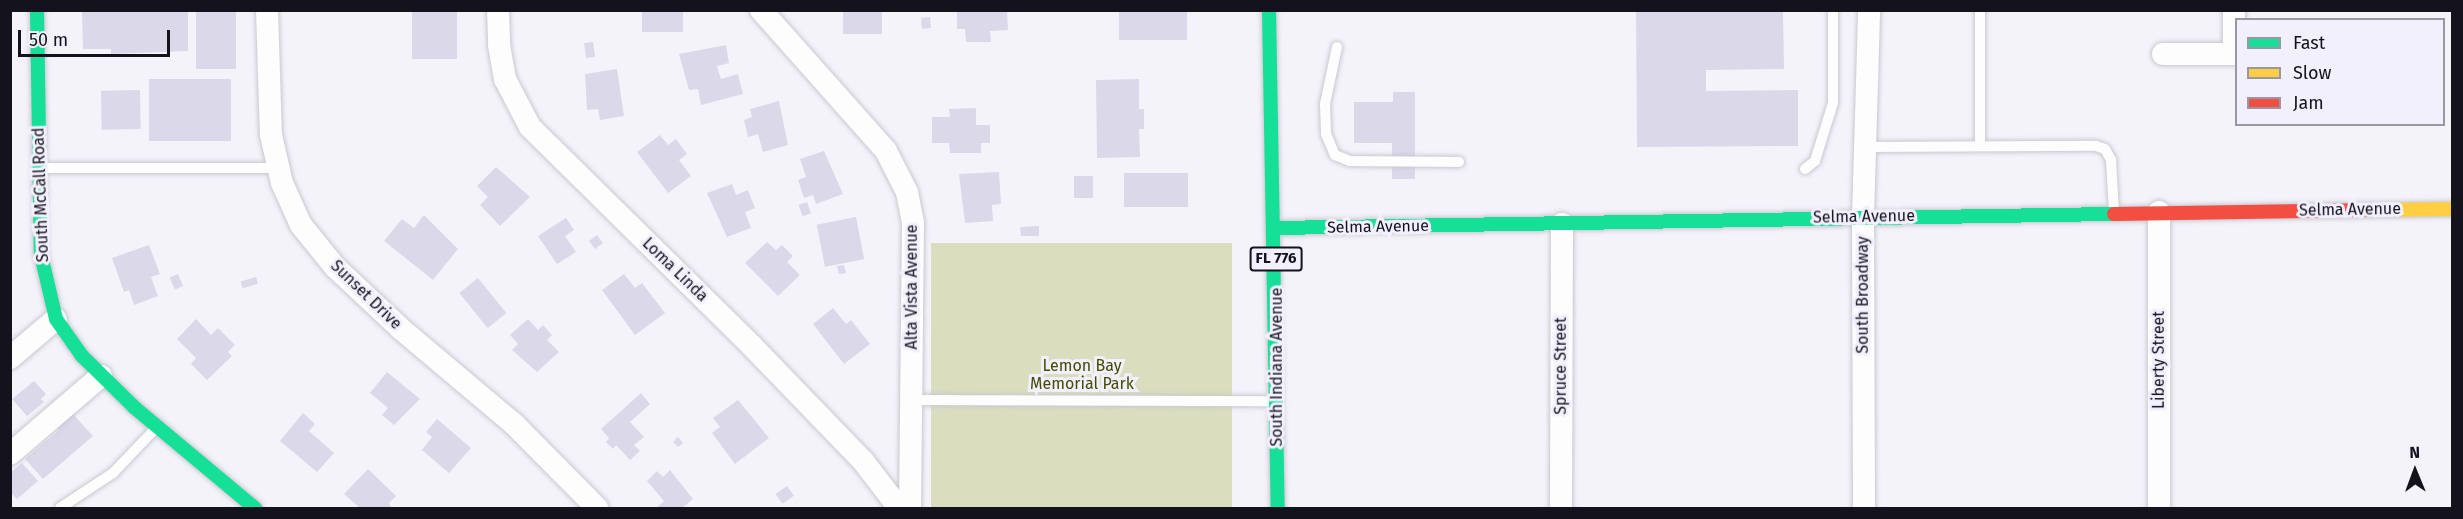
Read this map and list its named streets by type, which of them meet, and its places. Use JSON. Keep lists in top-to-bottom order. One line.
{"streets":{"street":["South McCall Road","Selma Avenue","FL 776","Loma Linda","Alta Vista Avenue","Sunset Drive","South Broadway","Liberty Street","Spruce Street","South Indiana Avenue"]},"crossings":[["Selma Avenue","South Broadway"],["Selma Avenue","Liberty Street"],["Selma Avenue","Spruce Street"],["Selma Avenue","South Indiana Avenue"]],"parks":["Lemon Bay Memorial Park"],"legend":["Fast","Slow","Jam"],"scale_bar":"50 m","north":"top"}
